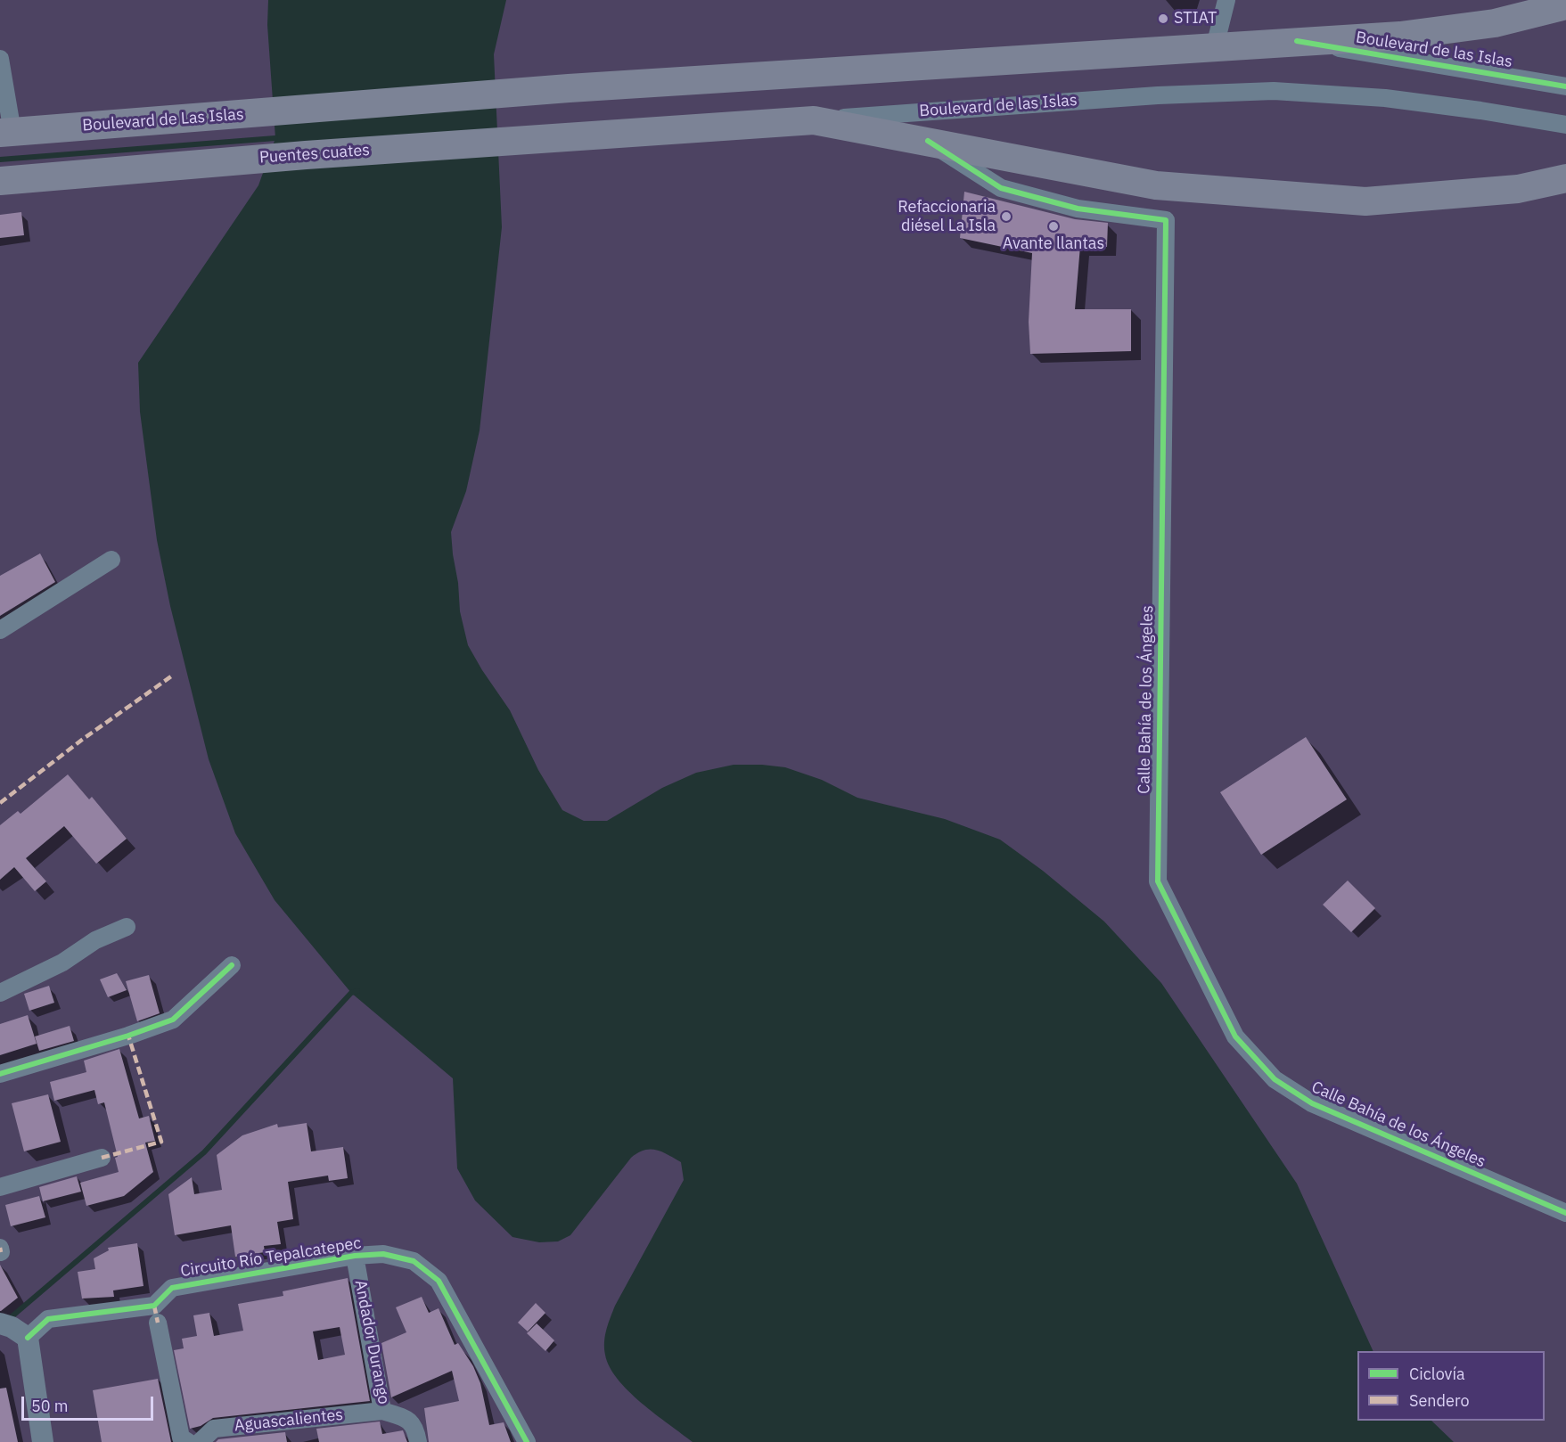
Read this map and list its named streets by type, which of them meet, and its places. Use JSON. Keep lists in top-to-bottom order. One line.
{"streets":{"highway":["Boulevard de las Islas","Boulevard de Las Islas","Puentes cuates"],"street":["Calle Bahía de los Ángeles","Circuito Río Tepalcatepec","Andador Durango","Aguascalientes"]},"crossings":[["Boulevard de las Islas","Boulevard de Las Islas"],["Boulevard de las Islas","Puentes cuates"],["Puentes cuates","Calle Bahía de los Ángeles"],["Circuito Río Tepalcatepec","Andador Durango"],["Andador Durango","Aguascalientes"]],"places":["STIAT","Refaccionaria diésel La Isla","Avante llantas"],"legend":["Ciclovía","Sendero"],"scale_bar":"50 m"}
